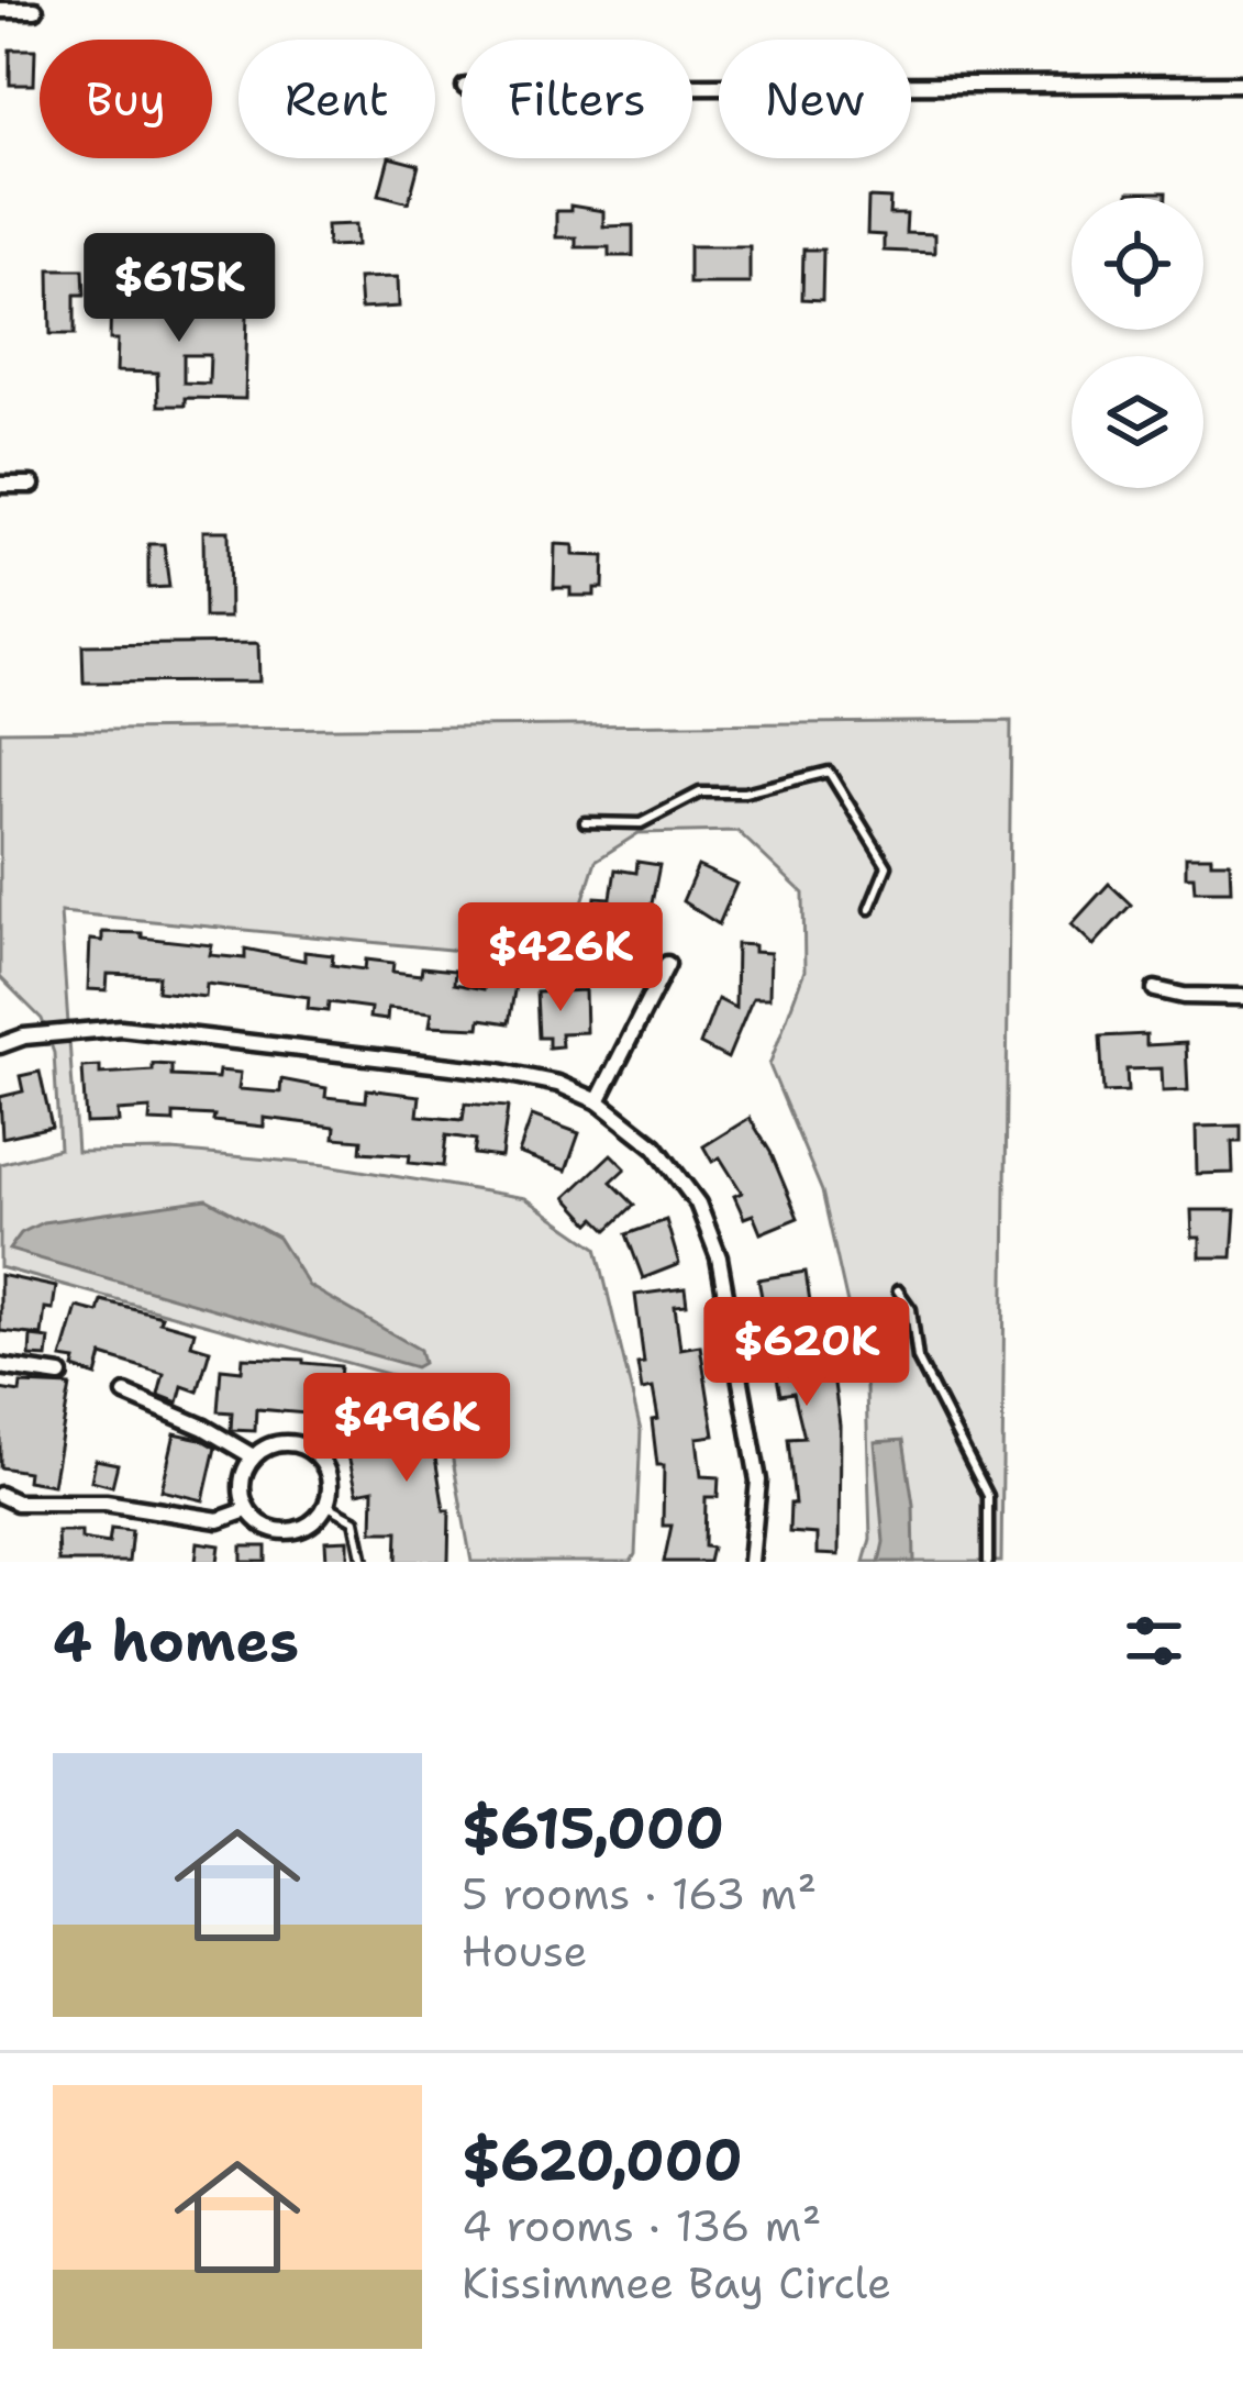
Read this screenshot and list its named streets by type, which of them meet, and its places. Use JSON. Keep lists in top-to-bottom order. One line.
{"page":{"chip":["Buy","Rent","Filters","New"],"price":["$615K","$426K","$620K","$496K"],"heading":"4 homes","list":[{"name":"$615,000","note":"5 rooms · 163 m² · House"},{"name":"$620,000","note":"4 rooms · 136 m² · Kissimmee Bay Circle"}]}}
